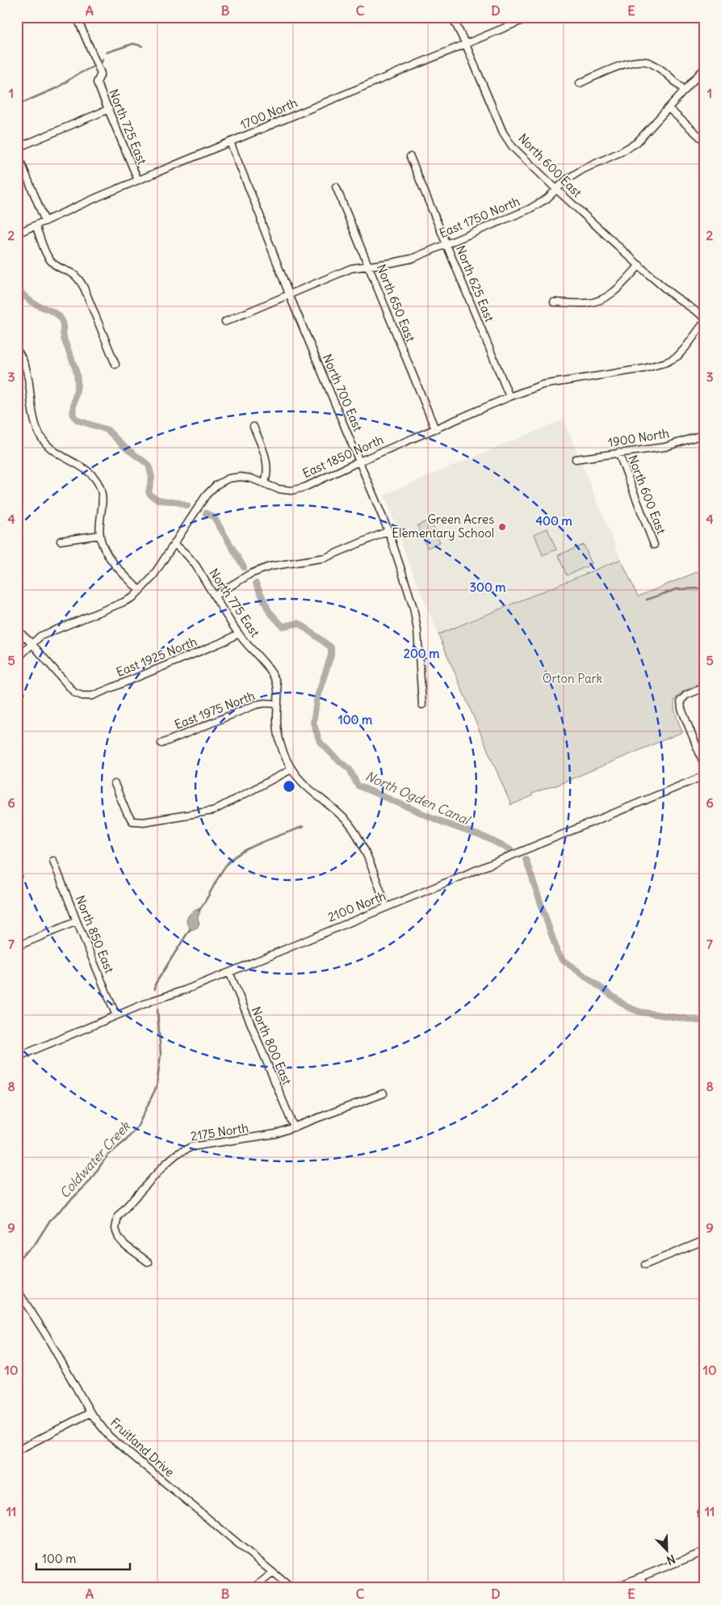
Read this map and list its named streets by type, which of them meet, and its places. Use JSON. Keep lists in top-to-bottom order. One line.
{"streets":{"street":["1700 North","North 725 East","North 600 East","East 1750 North","North 625 East","North 650 East","North 700 East","1900 North","East 1850 North","North 775 East","East 1925 North","East 1975 North","2100 North","North 850 East","North 800 East","2175 North","Fruitland Drive"]},"crossings":[["1700 North","North 725 East"],["1700 North","North 600 East"],["1700 North","North 700 East"],["North 600 East","East 1750 North"],["North 600 East","1900 North"],["East 1750 North","North 625 East"],["East 1750 North","North 650 East"],["East 1750 North","North 700 East"],["North 625 East","East 1850 North"],["North 650 East","East 1850 North"],["North 700 East","East 1850 North"],["East 1850 North","North 775 East"],["East 1850 North","East 1925 North"],["North 775 East","East 1925 North"],["North 775 East","East 1975 North"],["North 775 East","2100 North"],["2100 North","North 850 East"],["2100 North","North 800 East"],["North 800 East","2175 North"]],"water":["North Ogden Canal","Coldwater Creek"],"parks":["Orton Park"],"places":["Green Acres Elementary School"],"scale_bar":"100 m","north":"bottom right","grid":{"columns":["A","B","C","D","E"],"rows":["1","2","3","4","5","6","7","8","9","10","11"]},"rings":["400 m","300 m","200 m","100 m"]}
